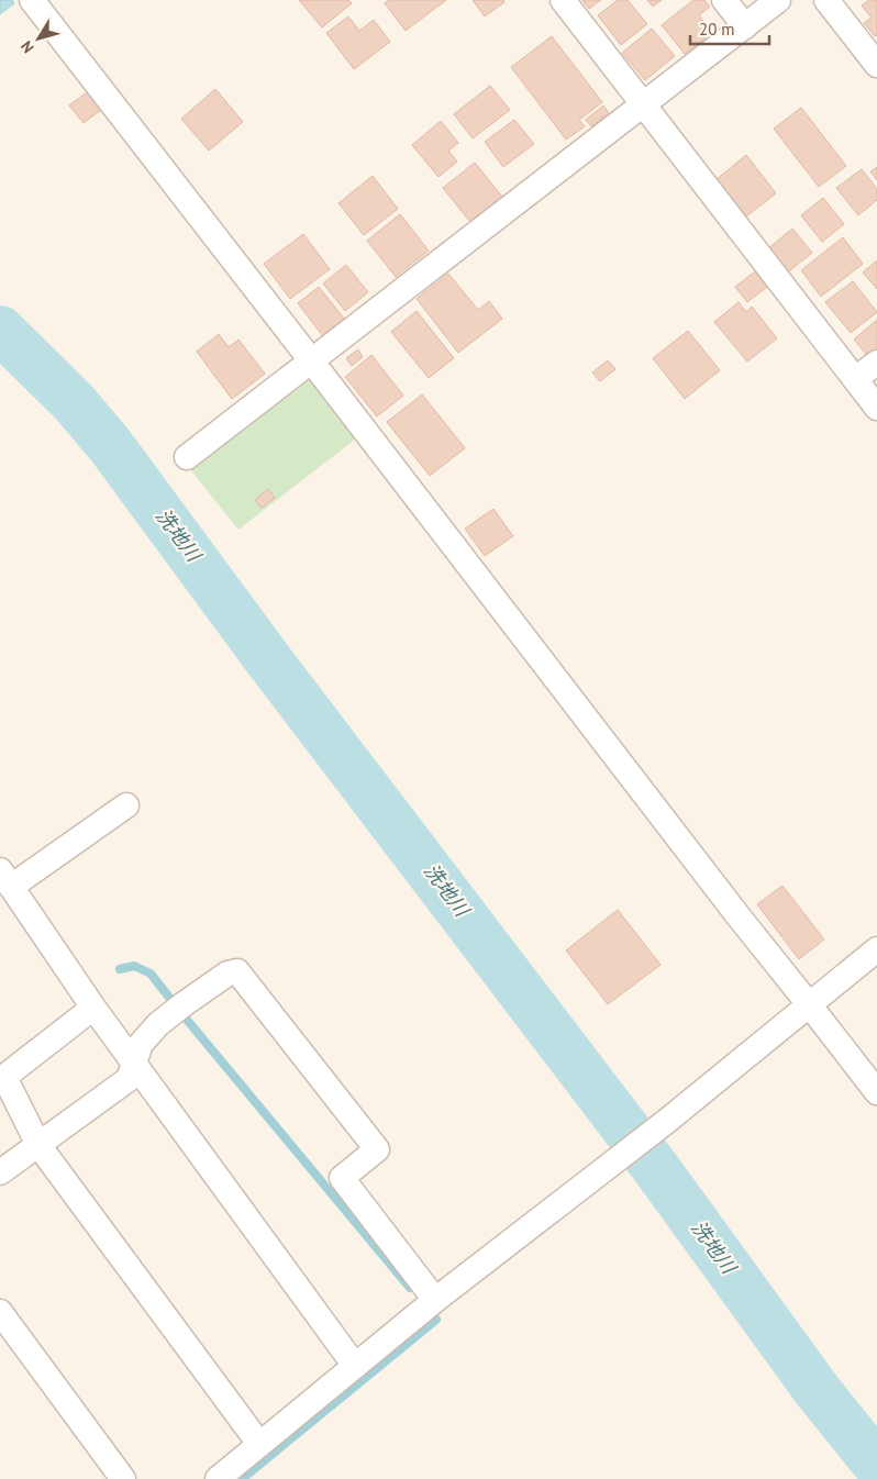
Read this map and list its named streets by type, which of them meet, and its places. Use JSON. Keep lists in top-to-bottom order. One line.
{"water":["洗地川"],"scale_bar":"20 m","north":"bottom left"}
